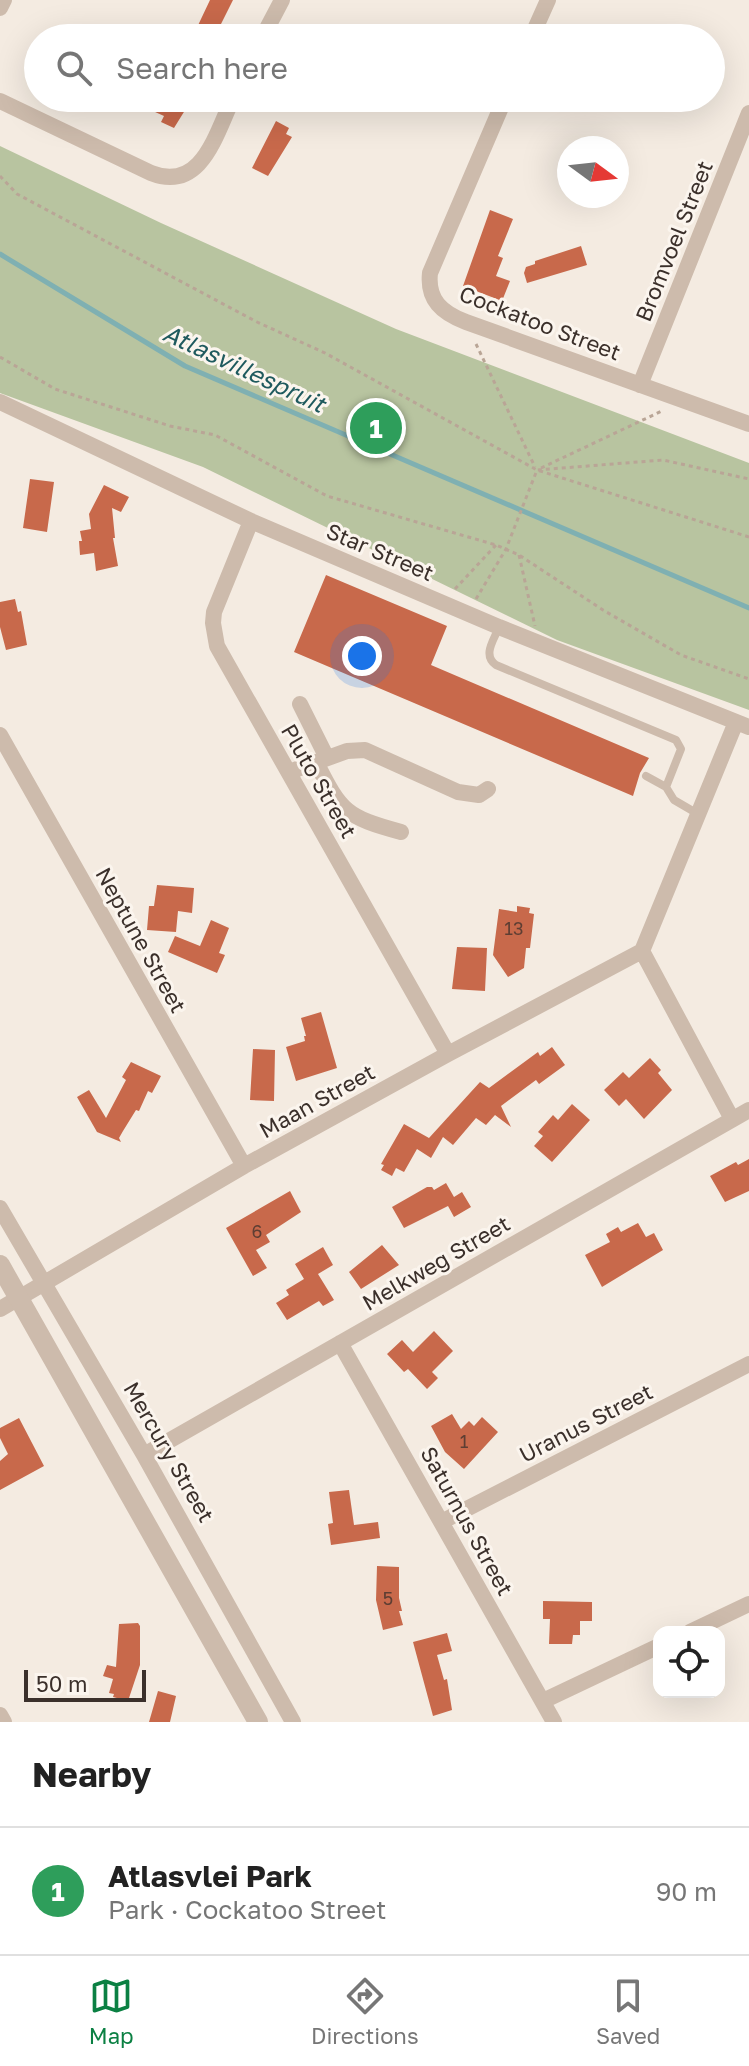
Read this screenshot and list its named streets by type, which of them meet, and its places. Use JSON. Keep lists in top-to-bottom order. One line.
{"streets":{"street":["Bromvoel Street","Cockatoo Street","Star Street","Pluto Street","Neptune Street","Maan Street","Melkweg Street","Uranus Street","Mercury Street","Saturnus Street"]},"crossings":[["Bromvoel Street","Cockatoo Street"],["Star Street","Pluto Street"],["Pluto Street","Maan Street"],["Neptune Street","Maan Street"],["Maan Street","Mercury Street"],["Melkweg Street","Mercury Street"],["Melkweg Street","Saturnus Street"],["Uranus Street","Saturnus Street"]],"water":["Atlasvillespruit"],"house_numbers":["13","6","1","5"],"scale_bar":"50 m","north":"right","page":{"search":"Search here","pins":"1","scale":"50 m","heading":"Nearby","list":[{"mark":"1","name":"Atlasvlei Park","note":"Park · Cockatoo Street","value":"90 m"}],"nav":["Map","Directions","Saved"]}}
